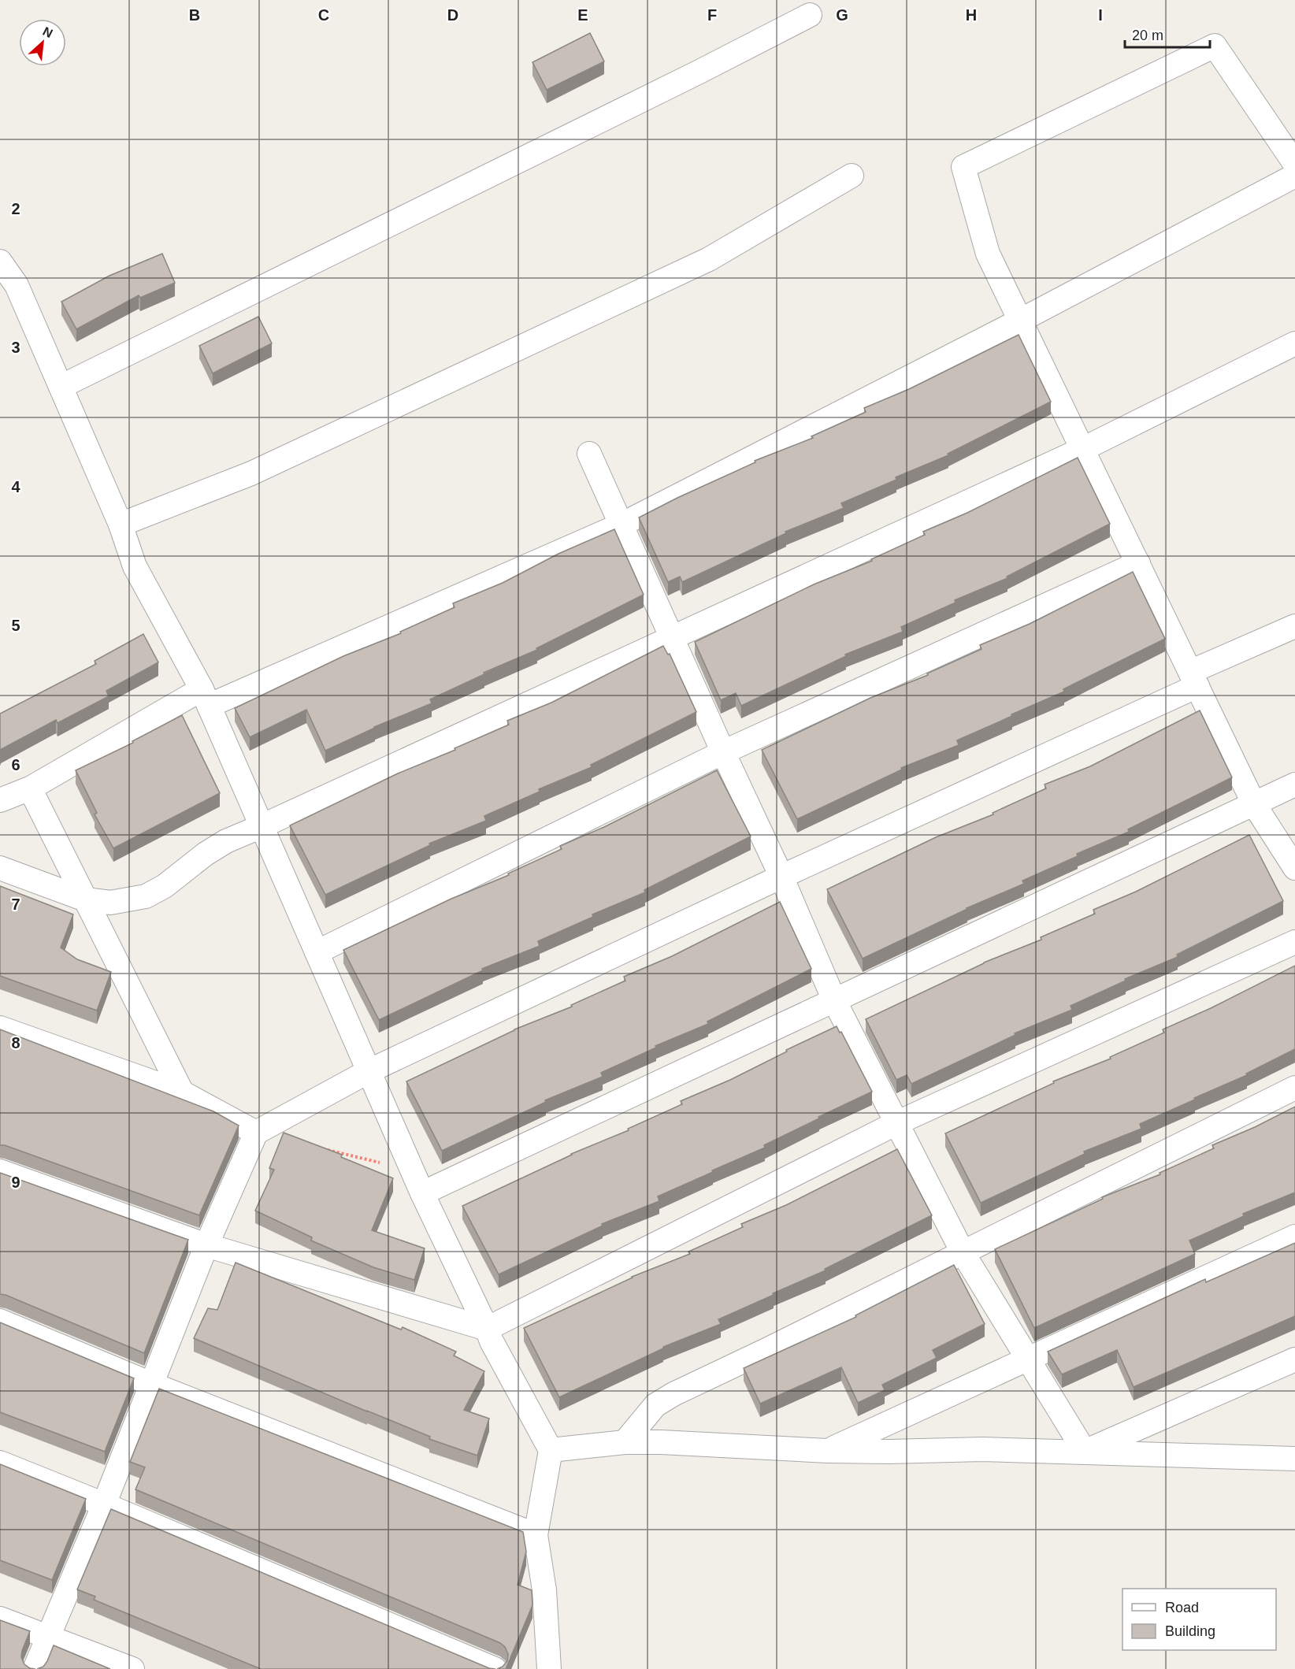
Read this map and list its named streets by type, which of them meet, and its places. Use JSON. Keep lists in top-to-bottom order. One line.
{"legend":["Road","Building"],"scale_bar":"20 m","north":"top right","grid":{"columns":["B","C","D","E","F","G","H","I"],"rows":["2","3","4","5","6","7","8","9"]}}
